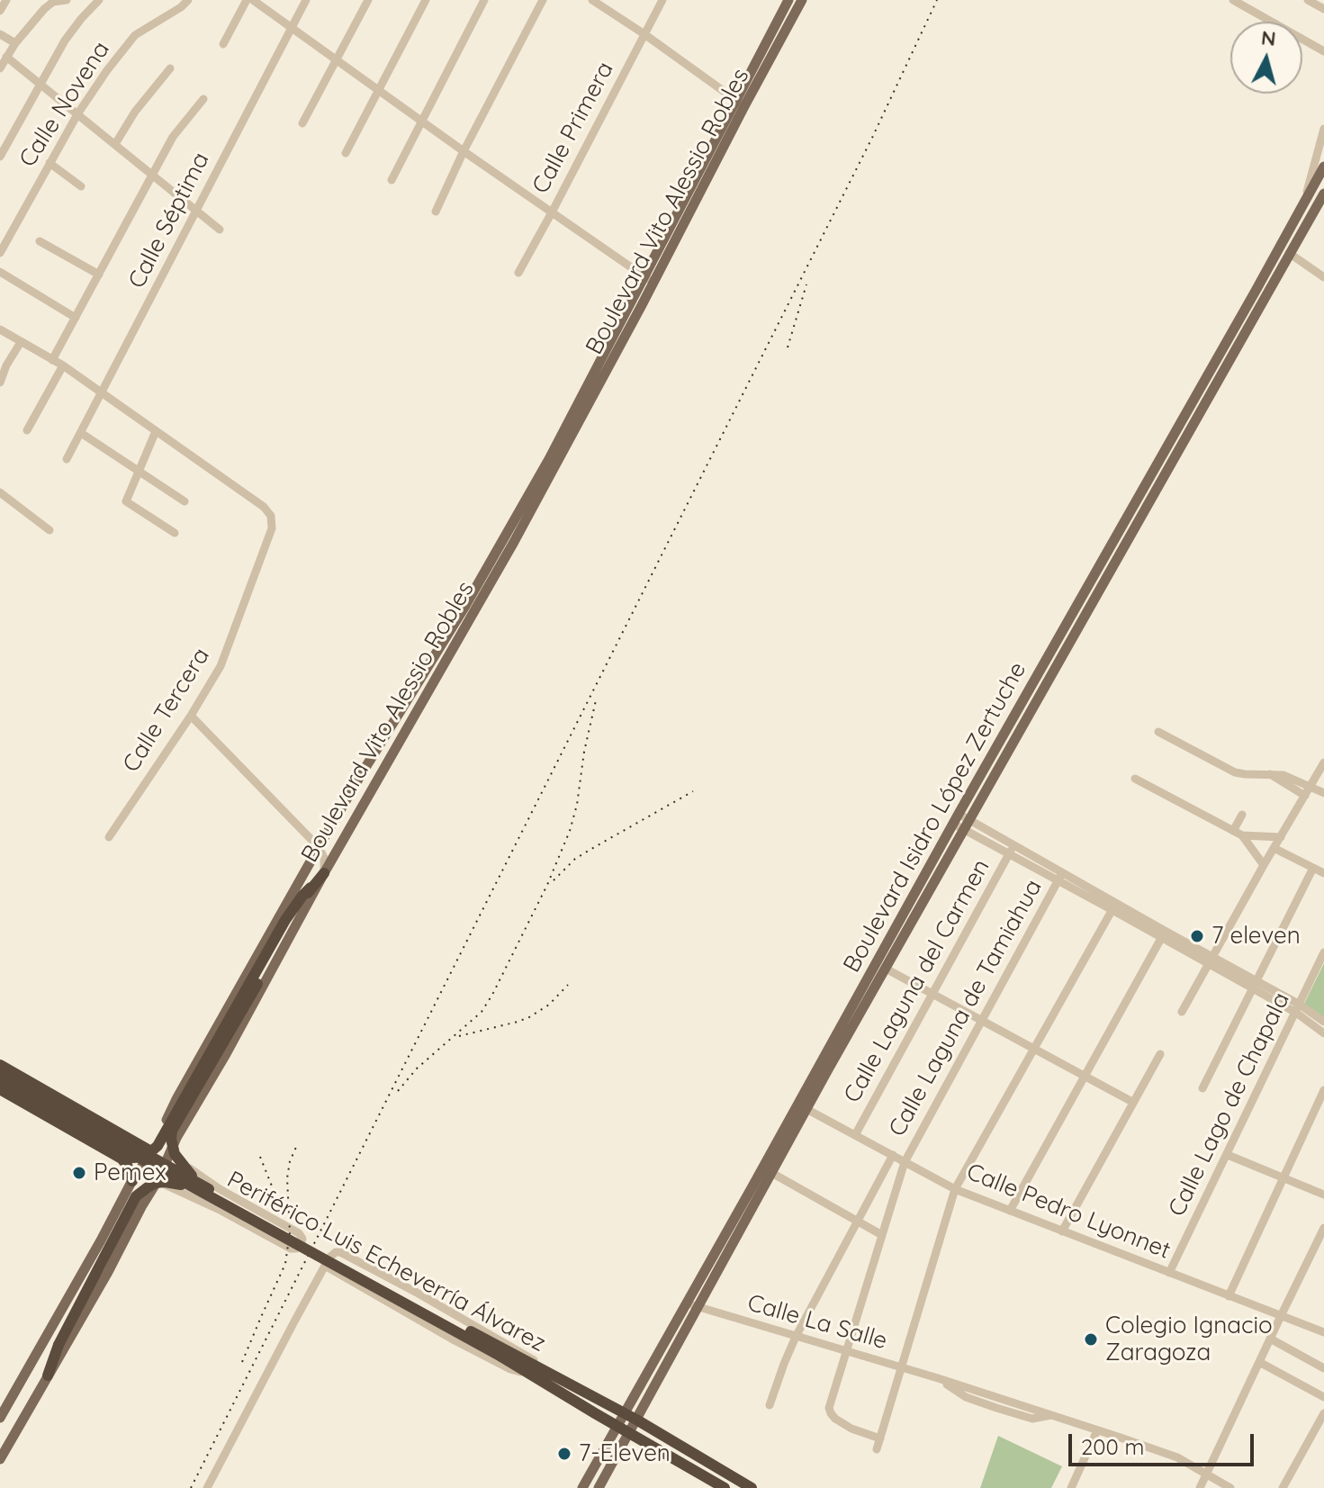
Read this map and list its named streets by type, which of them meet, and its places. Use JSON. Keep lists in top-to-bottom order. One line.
{"streets":{"highway":["Periférico Luis Echeverría Álvarez"],"main road":["Boulevard Vito Alessio Robles","Boulevard Isidro López Zertuche"],"street":["Calle Novena","Calle Primera","Calle Séptima","Calle Tercera","Calle Laguna del Carmen","Calle Laguna de Tamiahua","Calle Lago de Chapala","Calle Pedro Lyonnet","Calle La Salle"]},"crossings":[["Boulevard Vito Alessio Robles","Periférico Luis Echeverría Álvarez"],["Boulevard Isidro López Zertuche","Calle Pedro Lyonnet"],["Boulevard Isidro López Zertuche","Periférico Luis Echeverría Álvarez"],["Boulevard Isidro López Zertuche","Calle La Salle"],["Calle Laguna del Carmen","Calle Pedro Lyonnet"],["Calle Laguna de Tamiahua","Calle Pedro Lyonnet"],["Calle Laguna de Tamiahua","Calle La Salle"],["Calle Lago de Chapala","Calle Pedro Lyonnet"]],"places":["7 eleven","Pemex","Colegio Ignacio Zaragoza","7-Eleven"],"scale_bar":"200 m","north":"top"}
